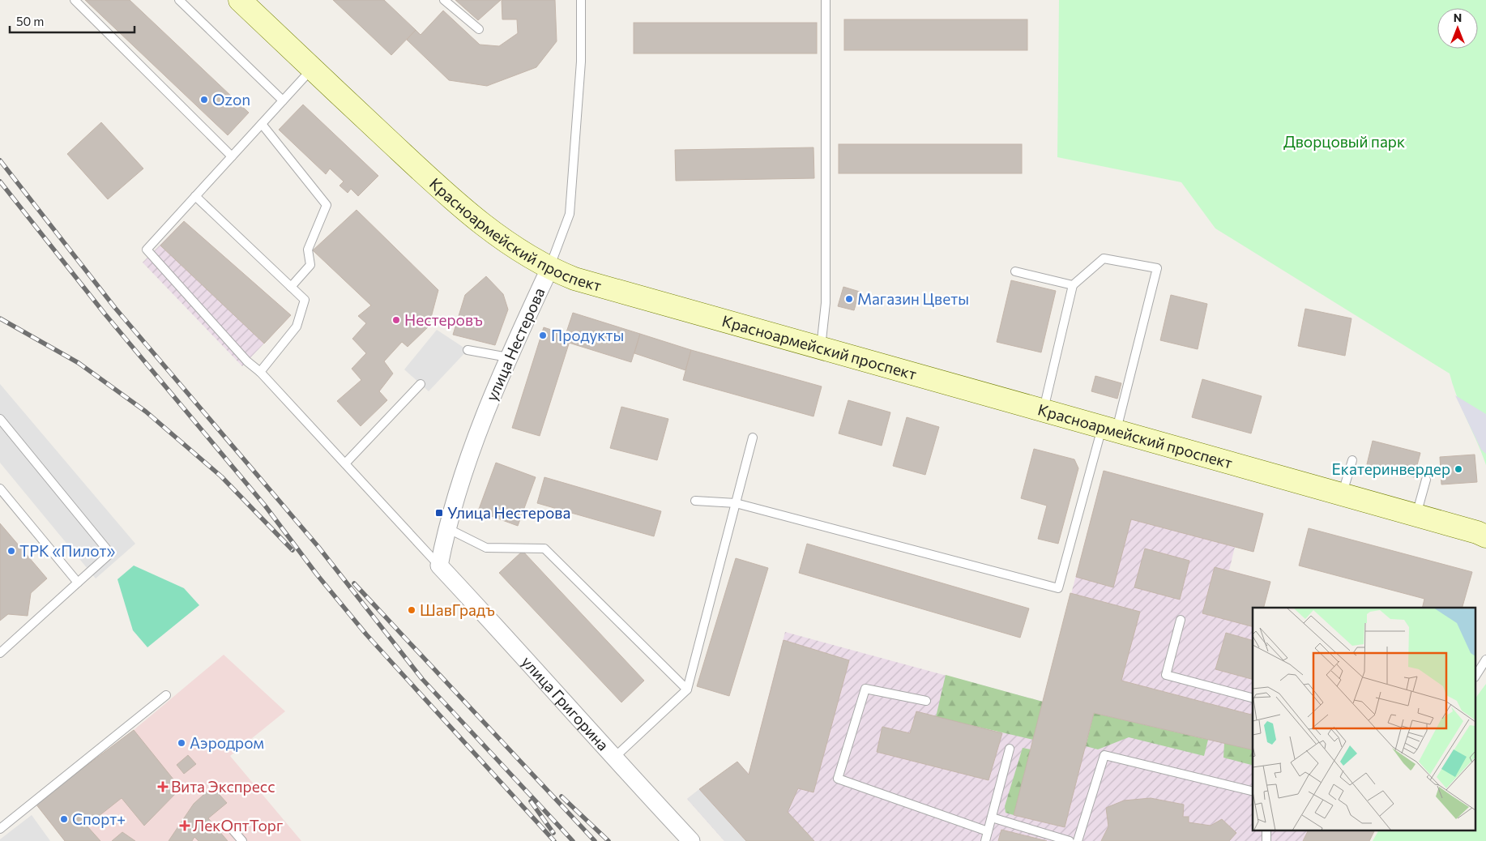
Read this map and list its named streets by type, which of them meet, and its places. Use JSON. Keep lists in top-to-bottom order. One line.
{"streets":{"main road":["Красноармейский проспект"],"street":["улица Нестерова","улица Григорина"]},"crossings":[["Красноармейский проспект","улица Нестерова"],["улица Нестерова","улица Григорина"]],"parks":["Дворцовый парк"],"places":{"other":["Ozon","Магазин Цветы","Нестеровъ","Продукты","Екатеринвердер","ТРК «Пилот»","ШавГрадъ","Аэродром","Спорт+"],"transit":["Улица Нестерова"],"health":["Вита Экспресс","ЛекОптТорг"]},"scale_bar":"50 m","north":"top"}
